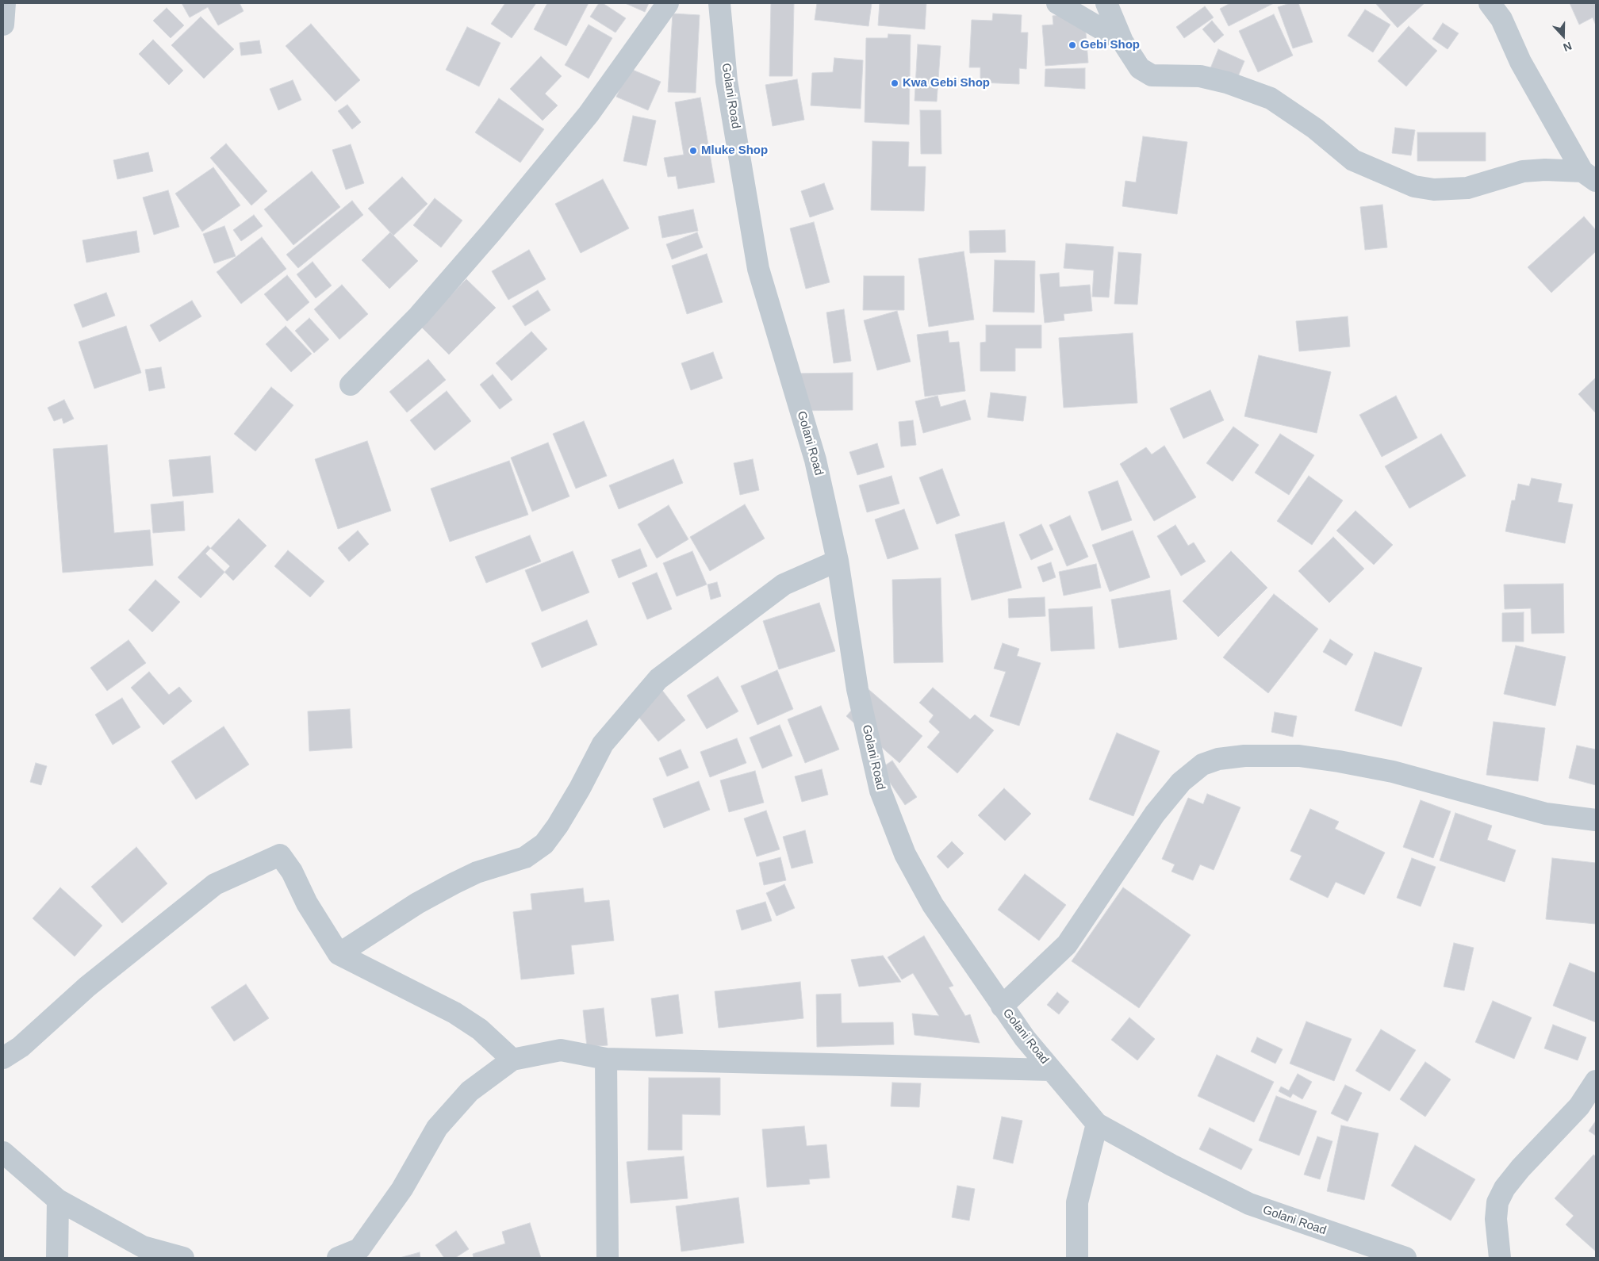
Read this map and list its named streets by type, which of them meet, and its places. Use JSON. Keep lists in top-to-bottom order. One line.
{"streets":{"street":["Golani Road"]},"places":["Gebi Shop","Kwa Gebi Shop","Mluke Shop"],"north":"bottom"}
